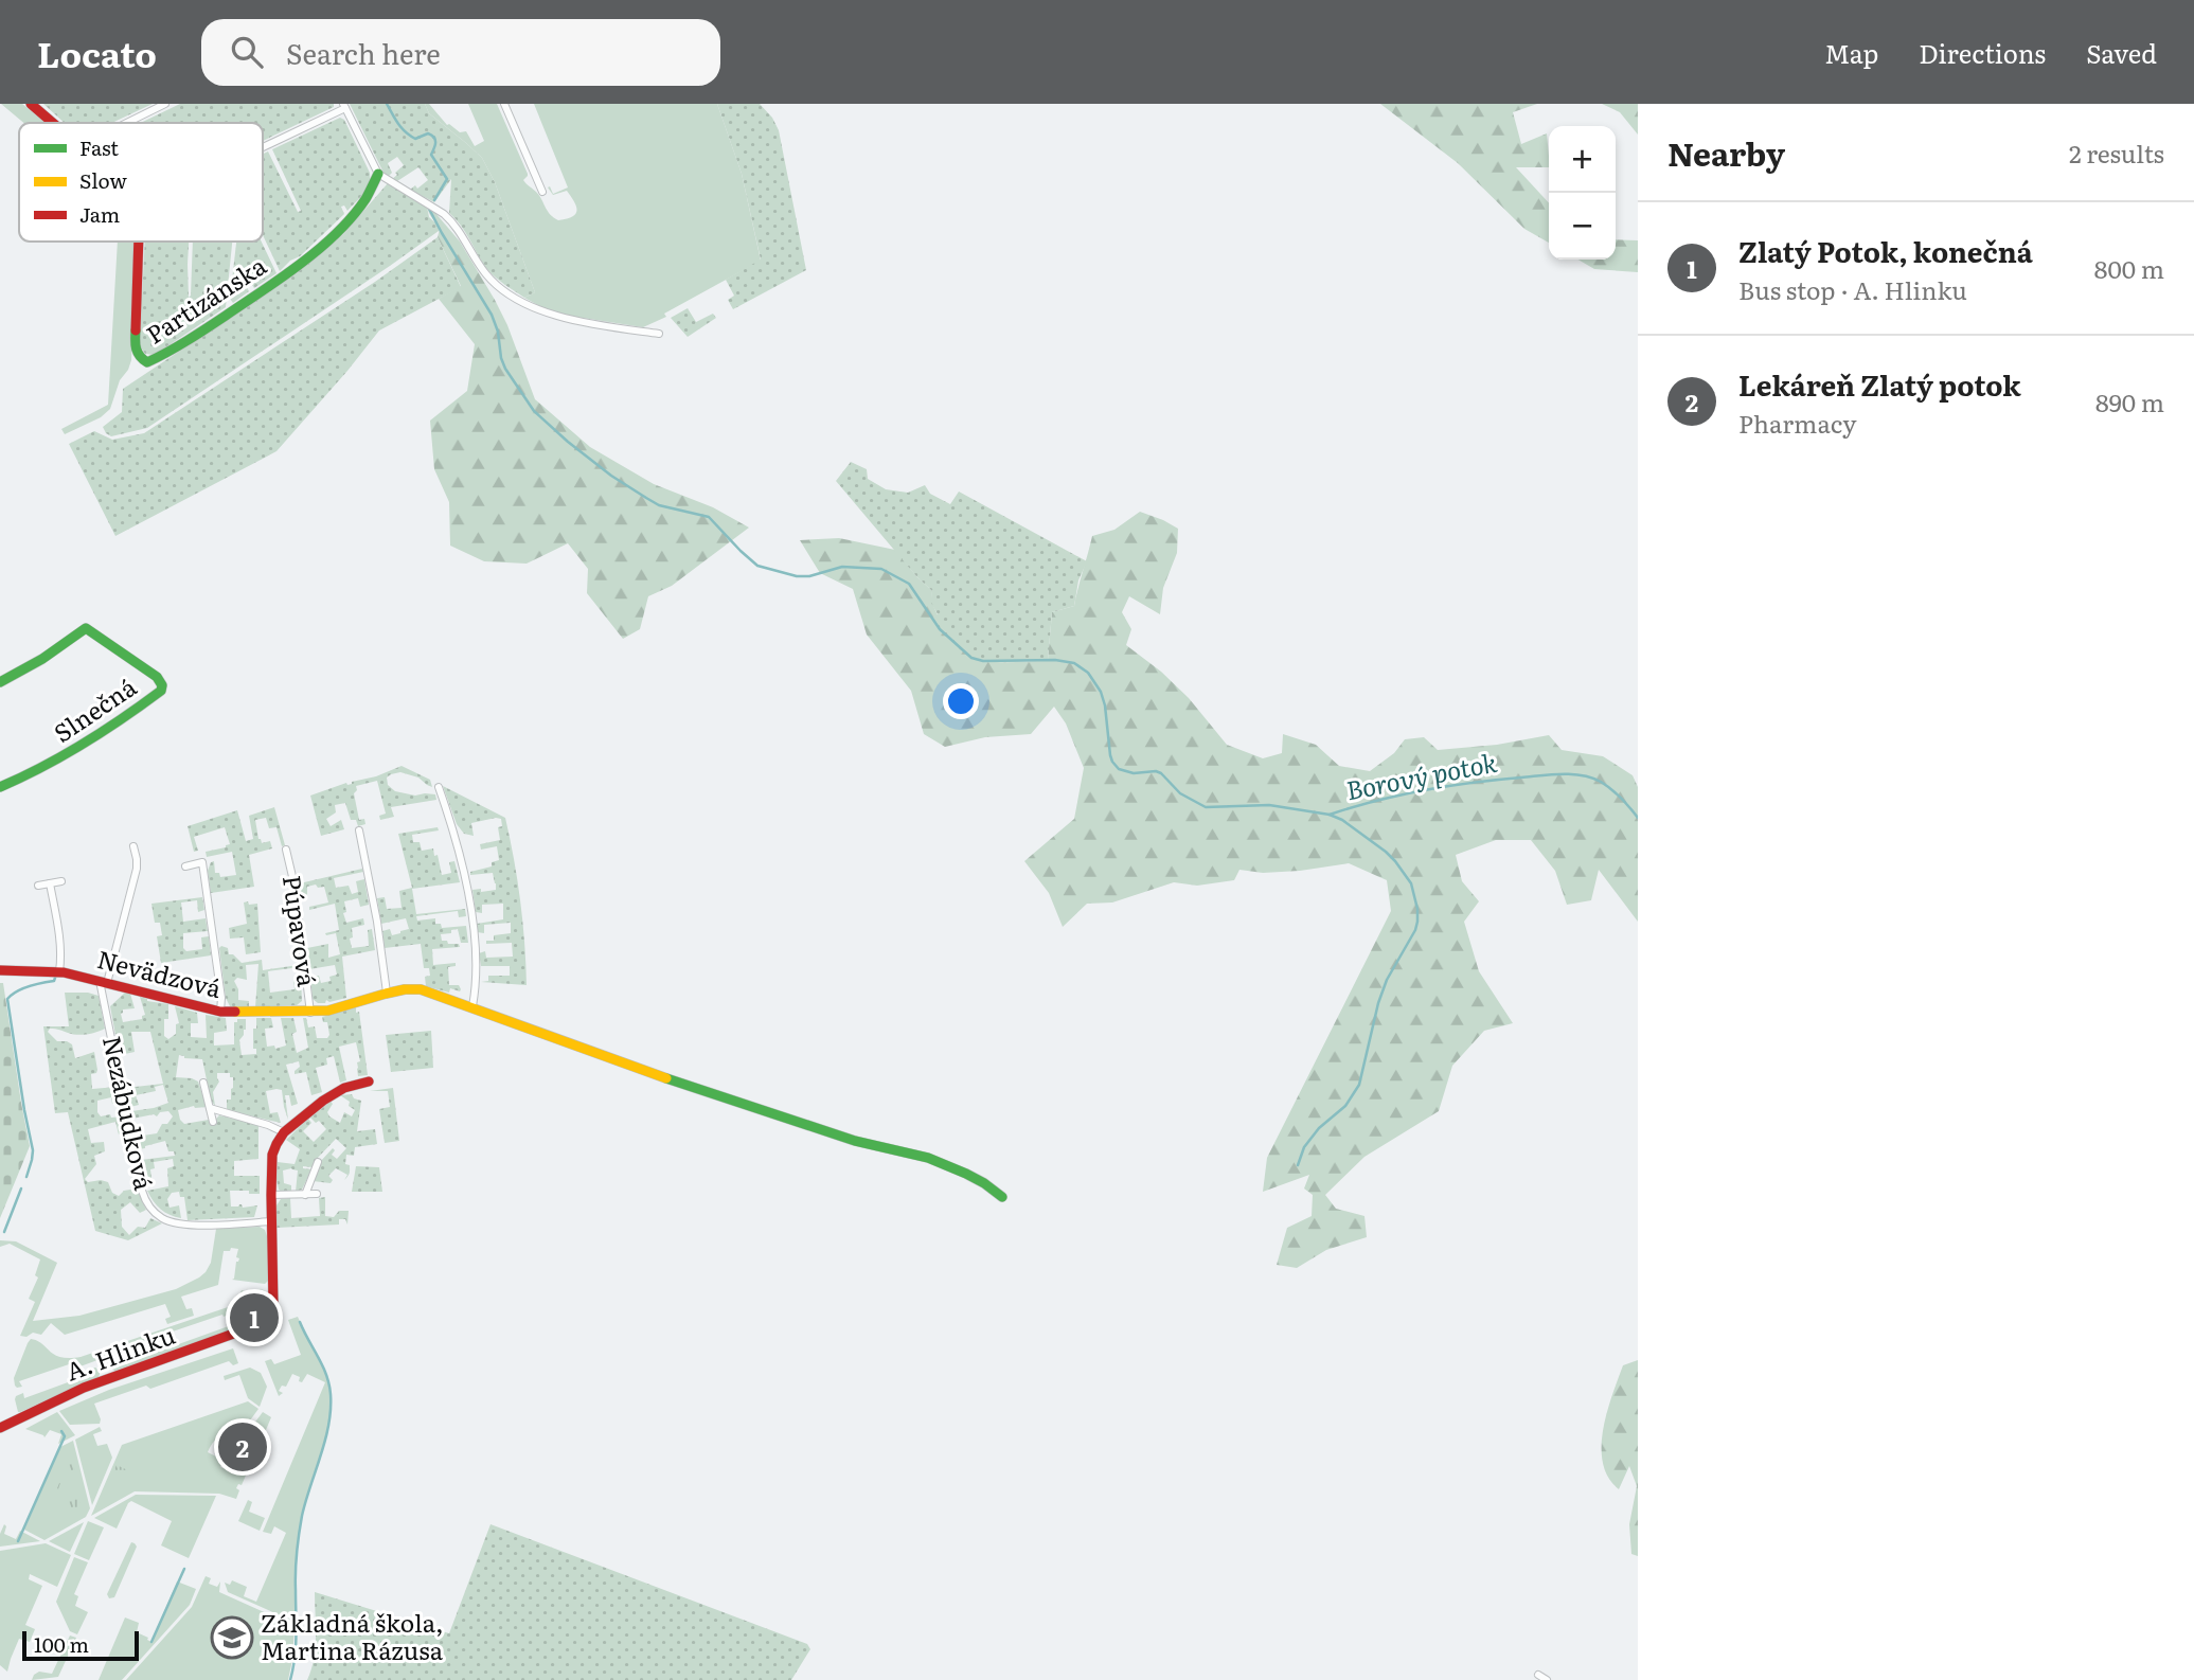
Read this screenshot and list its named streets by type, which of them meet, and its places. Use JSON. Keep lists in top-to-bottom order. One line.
{"streets":{"street":["Partizánska","Slnečná","Púpavová","Nevädzová","Nezábudková","A. Hlinku"]},"crossings":[["Púpavová","Nevädzová"],["Nevädzová","Nezábudková"],["Nezábudková","A. Hlinku"]],"water":["Borový potok"],"places":{"school or university":["Základná škola, Martina Rázusa"]},"legend":["Fast","Slow","Jam"],"scale_bar":"100 m","page":{"header":"Locato","search":"Search here","nav":["Map","Directions","Saved"],"heading":["Nearby","2 results"],"map_buttons":["+","−"],"list":[{"mark":"1","name":"Zlatý Potok, konečná","note":"Bus stop · A. Hlinku","value":"800 m"},{"mark":"2","name":"Lekáreň Zlatý potok","note":"Pharmacy","value":"890 m"}],"pins":["1","2"],"scale":"100 m"}}
